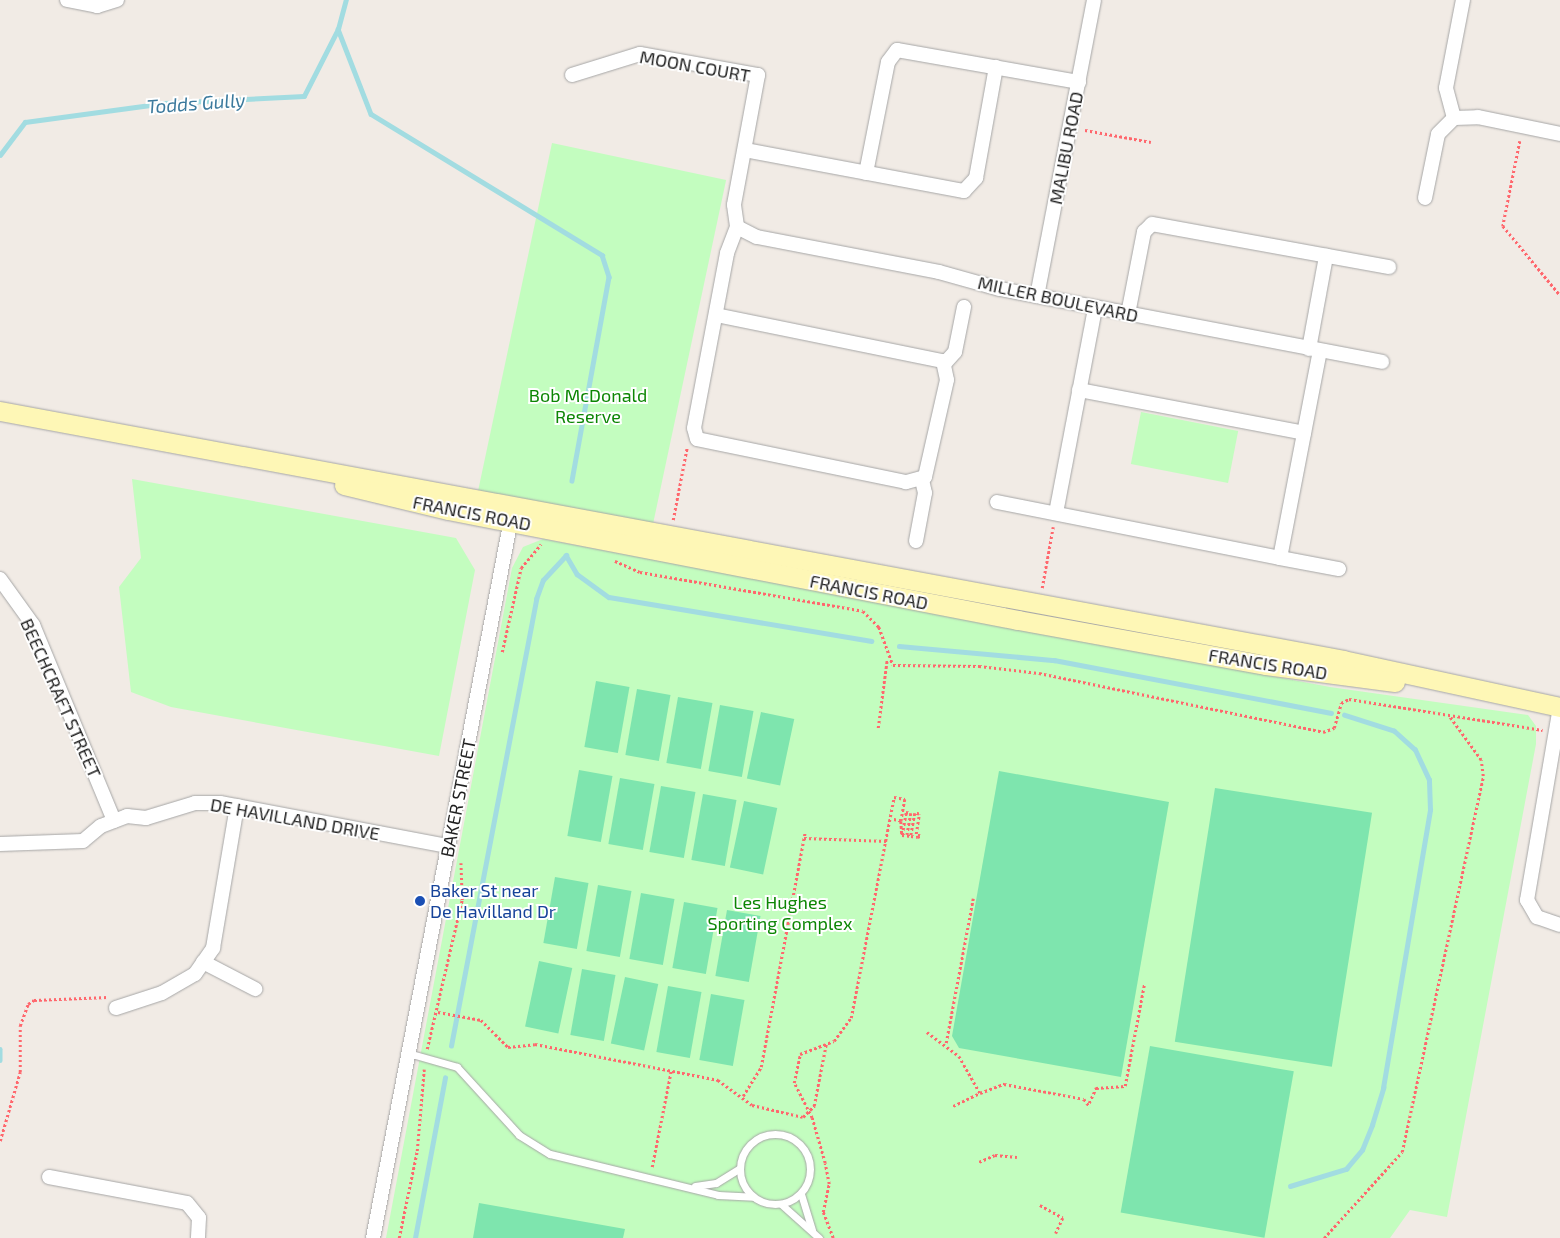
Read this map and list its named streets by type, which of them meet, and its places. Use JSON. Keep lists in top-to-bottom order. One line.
{"streets":{"main road":["FRANCIS ROAD"],"street":["MOON COURT","MALIBU ROAD","MILLER BOULEVARD","BEECHCRAFT STREET","BAKER STREET","DE HAVILLAND DRIVE"]},"crossings":[["MOON COURT","MILLER BOULEVARD"],["MALIBU ROAD","MILLER BOULEVARD"],["FRANCIS ROAD","BAKER STREET"],["BEECHCRAFT STREET","DE HAVILLAND DRIVE"],["BAKER STREET","DE HAVILLAND DRIVE"]],"water":["Todds Gully"],"parks":["Bob McDonald Reserve","Les Hughes Sporting Complex"],"places":["Baker St near De Havilland Dr"]}
